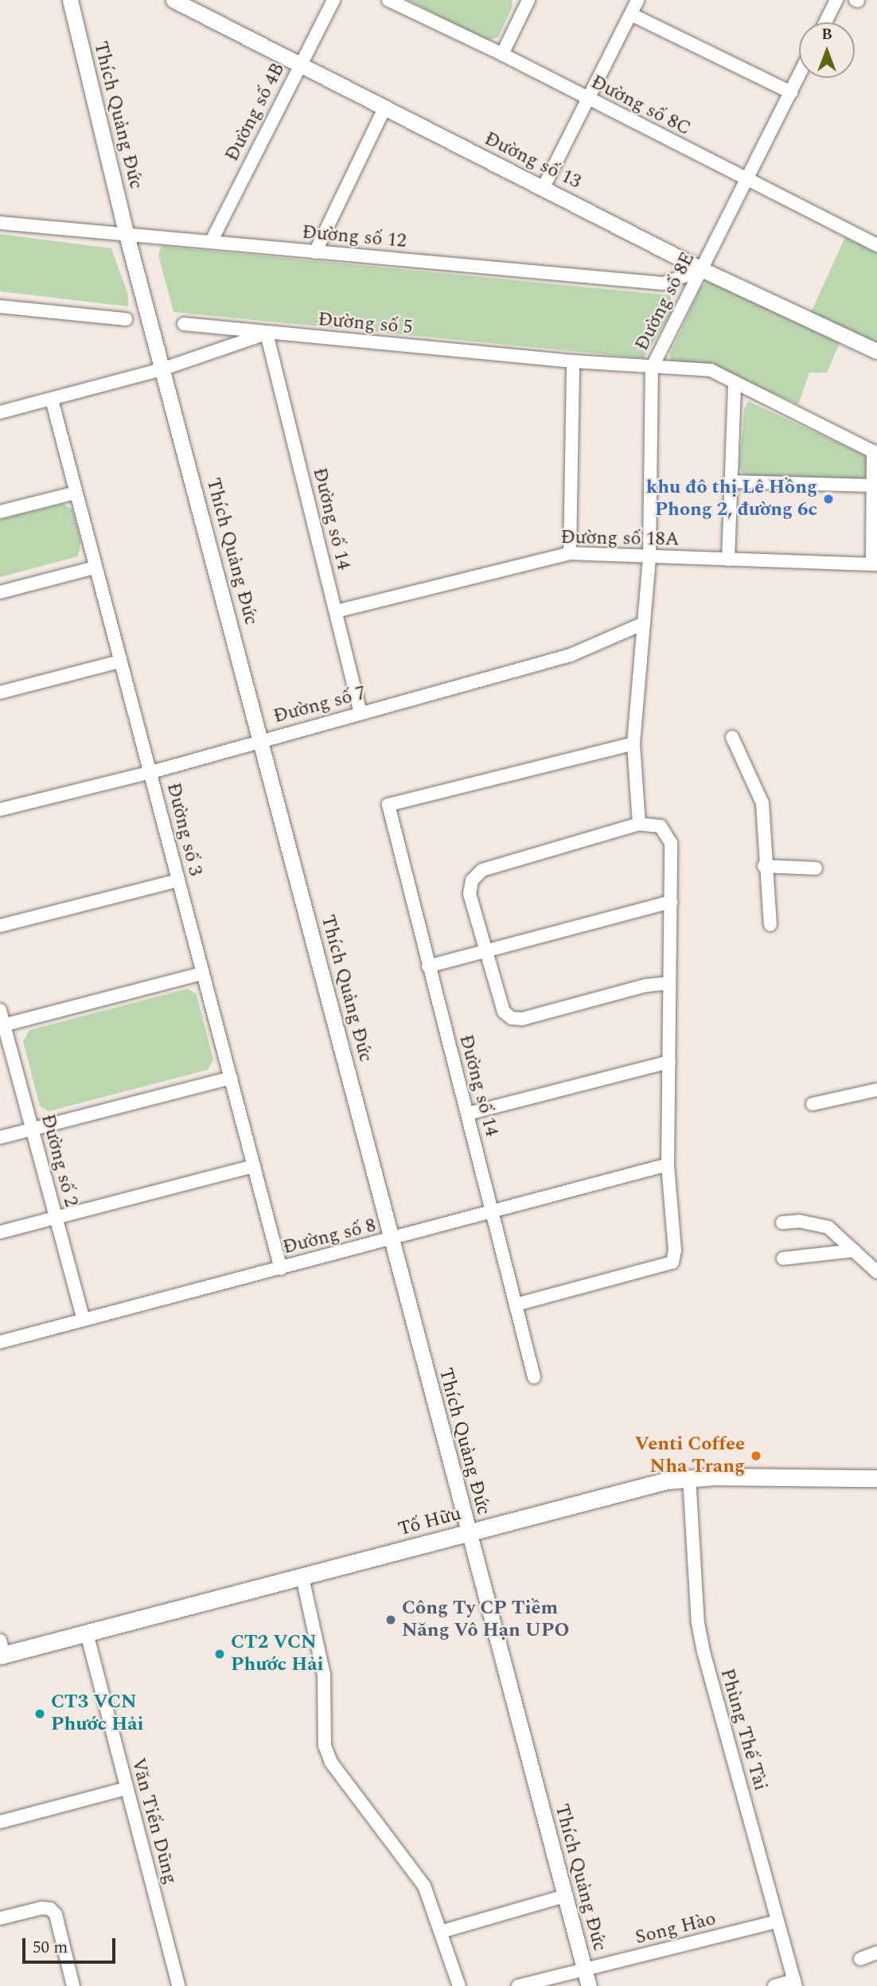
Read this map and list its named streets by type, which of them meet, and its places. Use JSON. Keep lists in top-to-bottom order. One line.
{"streets":{"main road":["Tố Hữu"],"street":["Đường số 8C","Đường số 4B","Thích Quảng Đức","Đường số 13","Đường số 12","Đường số 8E","Đường số 5","Đường số 14","Đường số 18A","Đường số 7","Đường số 3","Đường số 2","Đường số 8","Phùng Thế Tài","Văn Tiến Dũng","Song Hào"]},"crossings":[["Đường số 8C","Đường số 8E"],["Đường số 4B","Đường số 13"],["Đường số 4B","Đường số 12"],["Thích Quảng Đức","Đường số 12"],["Thích Quảng Đức","Đường số 5"],["Thích Quảng Đức","Đường số 7"],["Thích Quảng Đức","Đường số 8"],["Thích Quảng Đức","Tố Hữu"],["Thích Quảng Đức","Song Hào"],["Đường số 13","Đường số 12"],["Đường số 13","Đường số 8E"],["Đường số 12","Đường số 8E"],["Đường số 8E","Đường số 5"],["Đường số 8E","Đường số 14"],["Đường số 8E","Đường số 18A"],["Đường số 8E","Đường số 7"],["Đường số 5","Đường số 14"],["Đường số 5","Đường số 3"],["Đường số 14","Đường số 18A"],["Đường số 14","Đường số 7"],["Đường số 14","Đường số 8"],["Đường số 7","Đường số 3"],["Đường số 3","Đường số 8"],["Đường số 2","Đường số 8"],["Tố Hữu","Phùng Thế Tài"],["Tố Hữu","Văn Tiến Dũng"],["Phùng Thế Tài","Song Hào"]],"places":["khu đô thị Lê Hồng Phong 2, đường 6c","Venti Coffee Nha Trang","Công Ty CP Tiềm Năng Vô Hạn UPO","CT2 VCN Phước Hải","CT3 VCN Phước Hải"],"scale_bar":"50 m","north":"top"}
